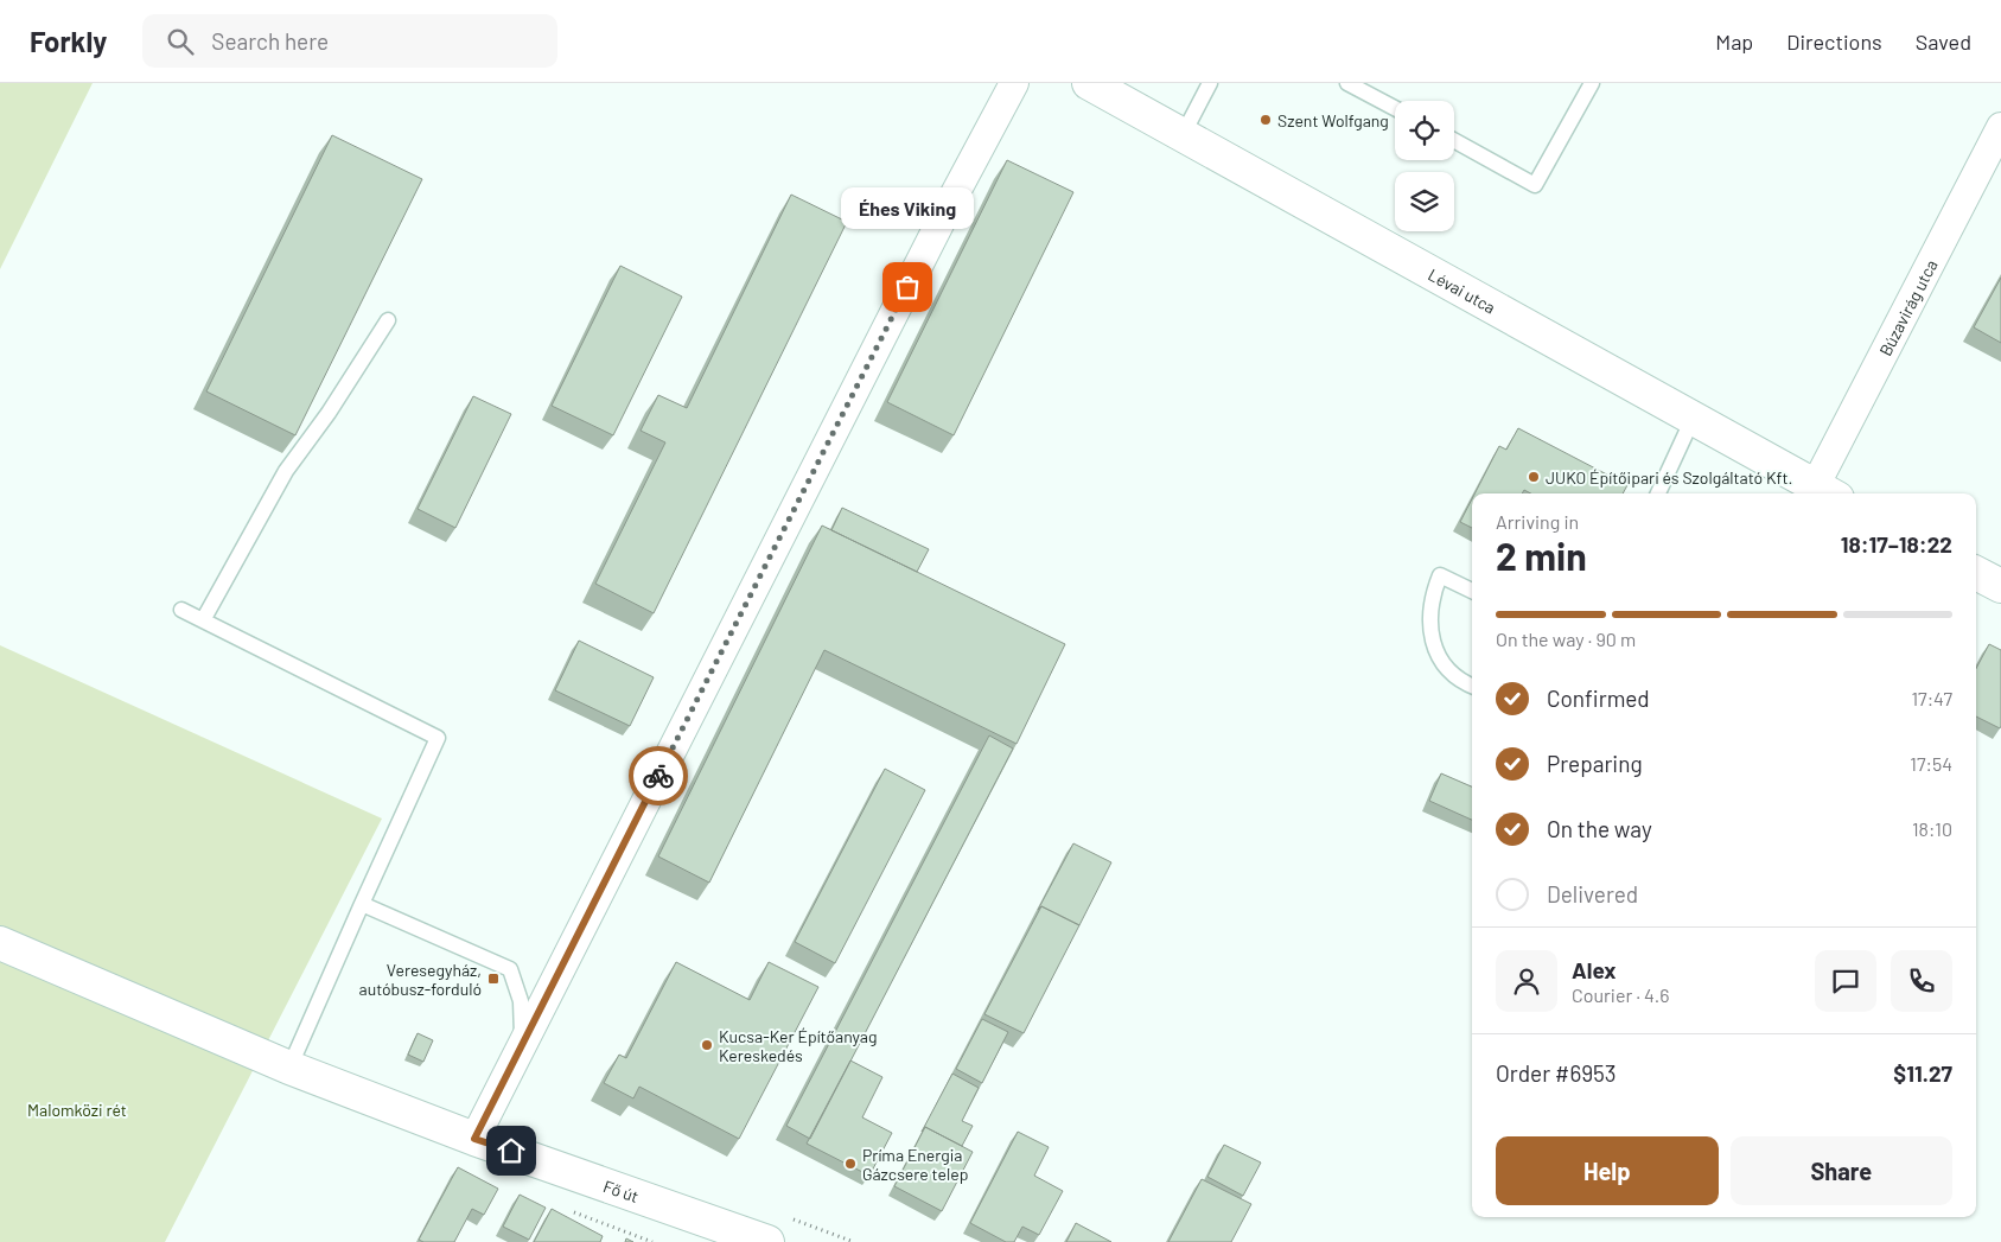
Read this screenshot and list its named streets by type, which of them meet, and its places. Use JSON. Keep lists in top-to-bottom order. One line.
{"streets":{"street":["Lévai utca","Búzavirág utca","Fő út"]},"crossings":[["Lévai utca","Búzavirág utca"]],"parks":["Malomközi rét"],"places":{"other":["Szent Wolfgang","Éhes Viking","JUKO Építőipari és Szolgáltató Kft.","Kucsa-Ker Építőanyag Kereskedés","Príma Energia Gázcsere telep"],"transit":["Veresegyház, autóbusz-forduló"]},"page":{"header":"Forkly","search":"Search here","nav":["Map","Directions","Saved"],"bubble":"Éhes Viking","heading":["2 min","Arriving in","18:17–18:22"],"panel":["Alex","Courier · 4.6","Order #6953","$11.27"],"bar":"On the way · 90 m","list":[["Confirmed","17:47"],["Preparing","17:54"],["On the way","18:10"],"Delivered"],"buttons":["Help","Share"]}}
